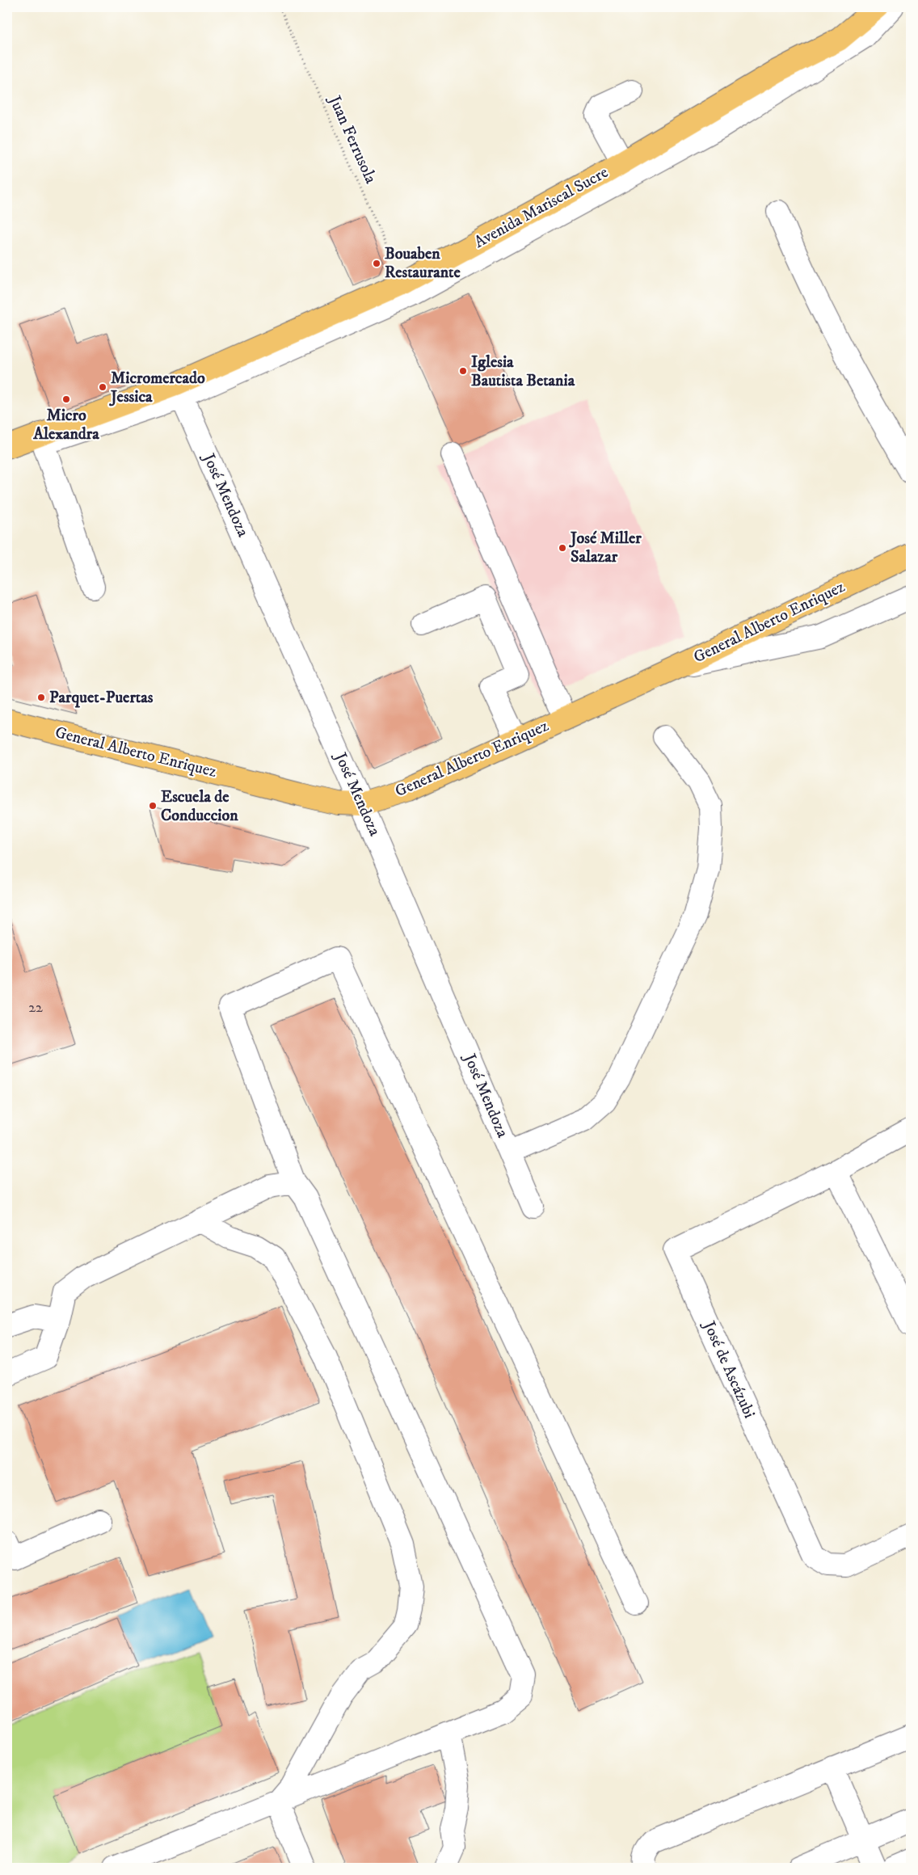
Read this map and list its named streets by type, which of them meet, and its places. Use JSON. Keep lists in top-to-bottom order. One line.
{"streets":{"main road":["Avenida Mariscal Sucre","General Alberto Enriquez"],"street":["José Mendoza","José de Ascázubi"],"path":["Juan Ferrusola"]},"crossings":[["Juan Ferrusola","Avenida Mariscal Sucre"],["Avenida Mariscal Sucre","José Mendoza"],["José Mendoza","General Alberto Enriquez"]],"places":["Bouaben Restaurante","Iglesia Bautista Betania","Micromercado Jessica","Micro Alexandra","José Miller Salazar","Parquet-Puertas","Escuela de Conduccion"],"house_numbers":["22"]}
